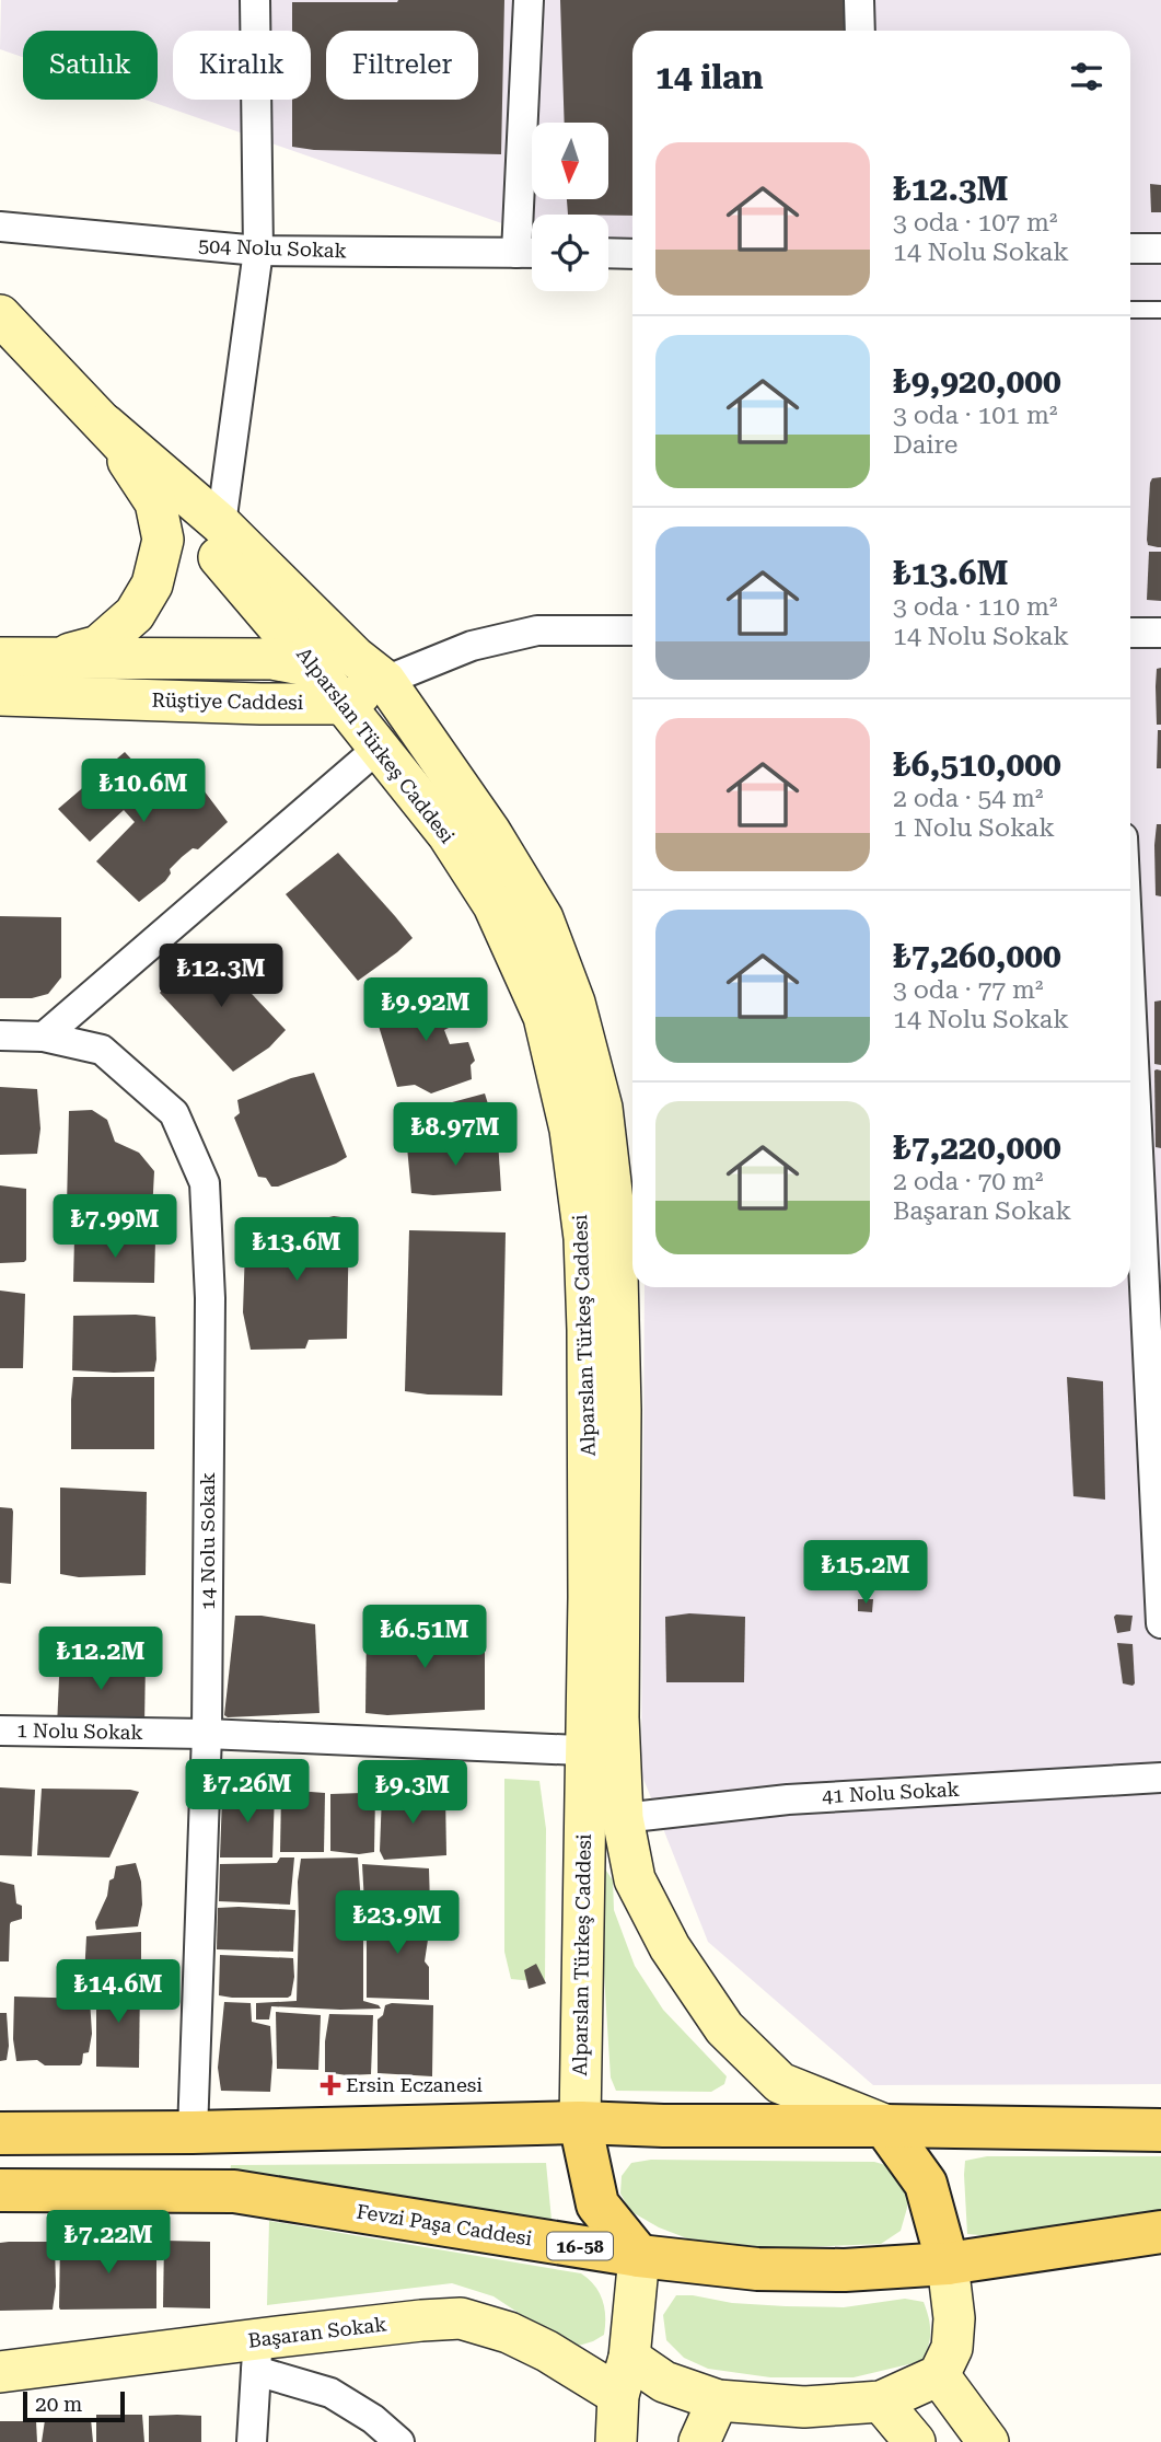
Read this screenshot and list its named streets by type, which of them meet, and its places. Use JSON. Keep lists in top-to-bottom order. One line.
{"streets":{"main road":["Fevzi Paşa Caddesi","16-58"],"street":["504 Nolu Sokak","Rüştiye Caddesi","Alparslan Türkeş Caddesi","14 Nolu Sokak","1 Nolu Sokak","41 Nolu Sokak","Başaran Sokak"]},"crossings":[["Rüştiye Caddesi","Alparslan Türkeş Caddesi"],["Alparslan Türkeş Caddesi","1 Nolu Sokak"],["14 Nolu Sokak","1 Nolu Sokak"]],"places":{"health":["Ersin Eczanesi"]},"scale_bar":"20 m","north":"bottom","page":{"chip":["Satılık","Kiralık","Filtreler"],"heading":"14 ilan","list":[{"name":"₺12.3M","note":"3 oda · 107 m² · 14 Nolu Sokak"},{"name":"₺9,920,000","note":"3 oda · 101 m² · Daire"},{"name":"₺13.6M","note":"3 oda · 110 m² · 14 Nolu Sokak"},{"name":"₺6,510,000","note":"2 oda · 54 m² · 1 Nolu Sokak"},{"name":"₺7,260,000","note":"3 oda · 77 m² · 14 Nolu Sokak"},{"name":"₺7,220,000","note":"2 oda · 70 m² · Başaran Sokak"}],"price":["₺10.6M","₺12.3M","₺9.92M","₺8.97M","₺7.99M","₺13.6M","₺15.2M","₺6.51M","₺12.2M","₺7.26M","₺9.3M","₺23.9M","₺14.6M","₺7.22M"],"scale":"20 m"}}
